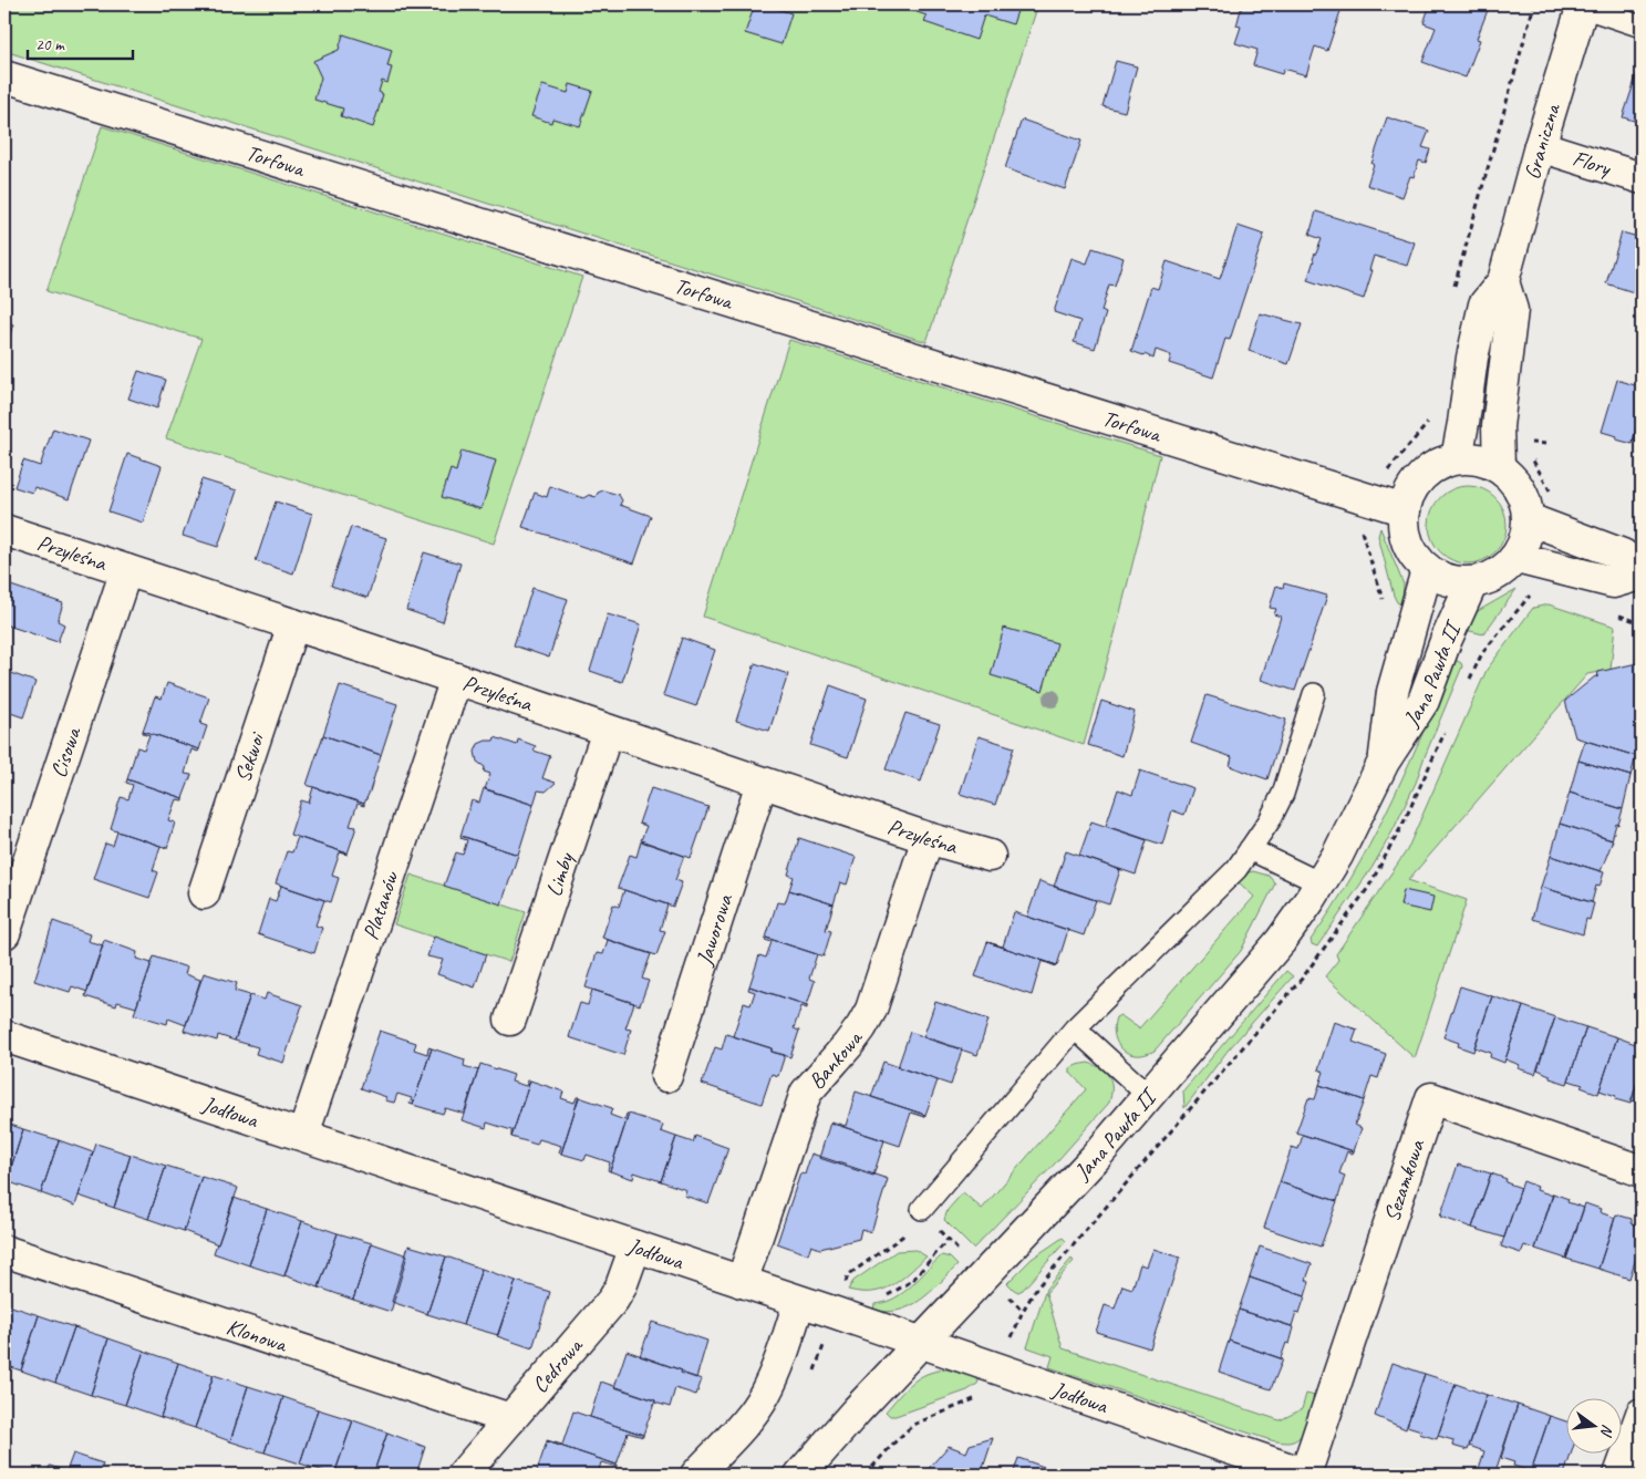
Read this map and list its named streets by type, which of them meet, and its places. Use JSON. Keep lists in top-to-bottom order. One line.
{"streets":{"street":["Graniczna","Torfowa","Flory","Przyleśna","Jana Pawła II","Cisowa","Sekwoi","Limby","Platanów","Jaworowa","Bankowa","Jodłowa","Sezamkowa","Klonowa","Cedrowa"]},"crossings":[["Graniczna","Torfowa"],["Graniczna","Flory"],["Graniczna","Jana Pawła II"],["Torfowa","Jana Pawła II"],["Przyleśna","Cisowa"],["Przyleśna","Sekwoi"],["Przyleśna","Limby"],["Przyleśna","Platanów"],["Przyleśna","Jaworowa"],["Przyleśna","Bankowa"],["Jana Pawła II","Jodłowa"],["Platanów","Jodłowa"],["Bankowa","Jodłowa"],["Jodłowa","Sezamkowa"],["Jodłowa","Cedrowa"],["Klonowa","Cedrowa"]],"scale_bar":"20 m","north":"right"}
